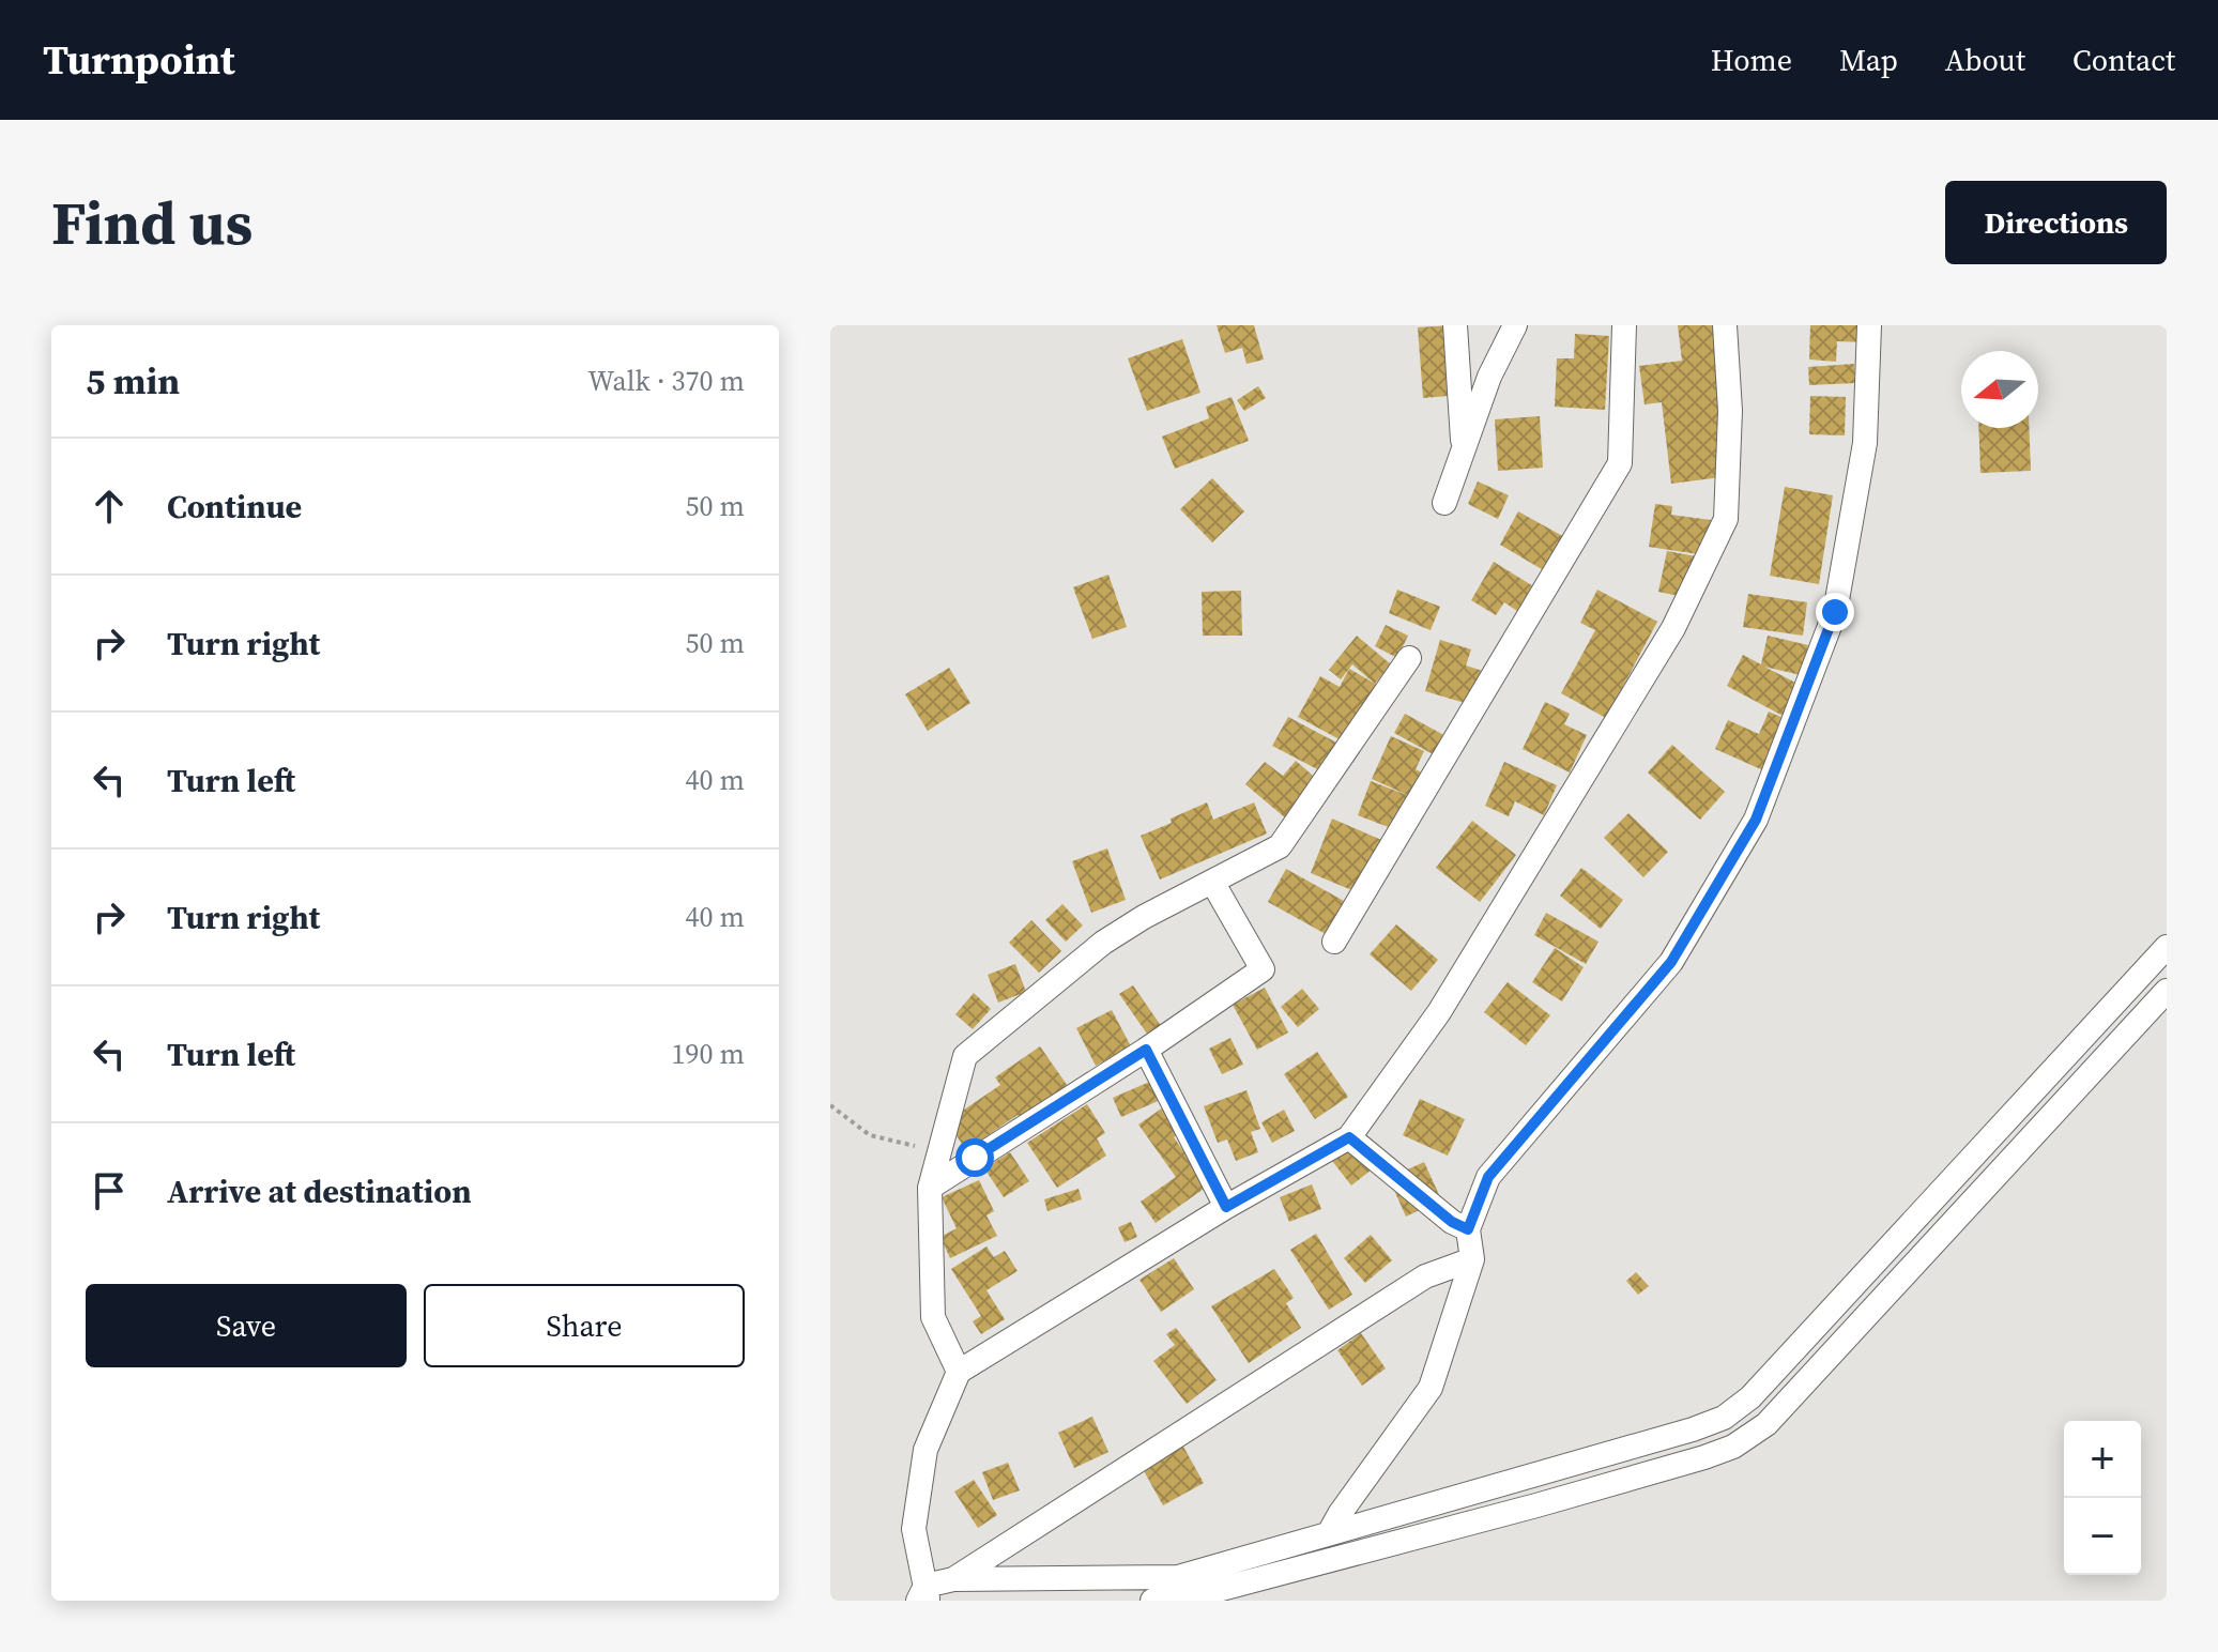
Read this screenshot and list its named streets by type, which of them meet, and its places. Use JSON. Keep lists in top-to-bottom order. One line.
{"north":"left","page":{"header":"Turnpoint","nav":["Home","Map","About","Contact"],"buttons":["Directions",["Save","Share"]],"title":"Find us","heading":["5 min","Walk · 370 m"],"list":[["Continue","50 m"],["Turn right","50 m"],["Turn left","40 m"],["Turn right","40 m"],["Turn left","190 m"],"Arrive at destination"],"map_buttons":["+","−"]}}
